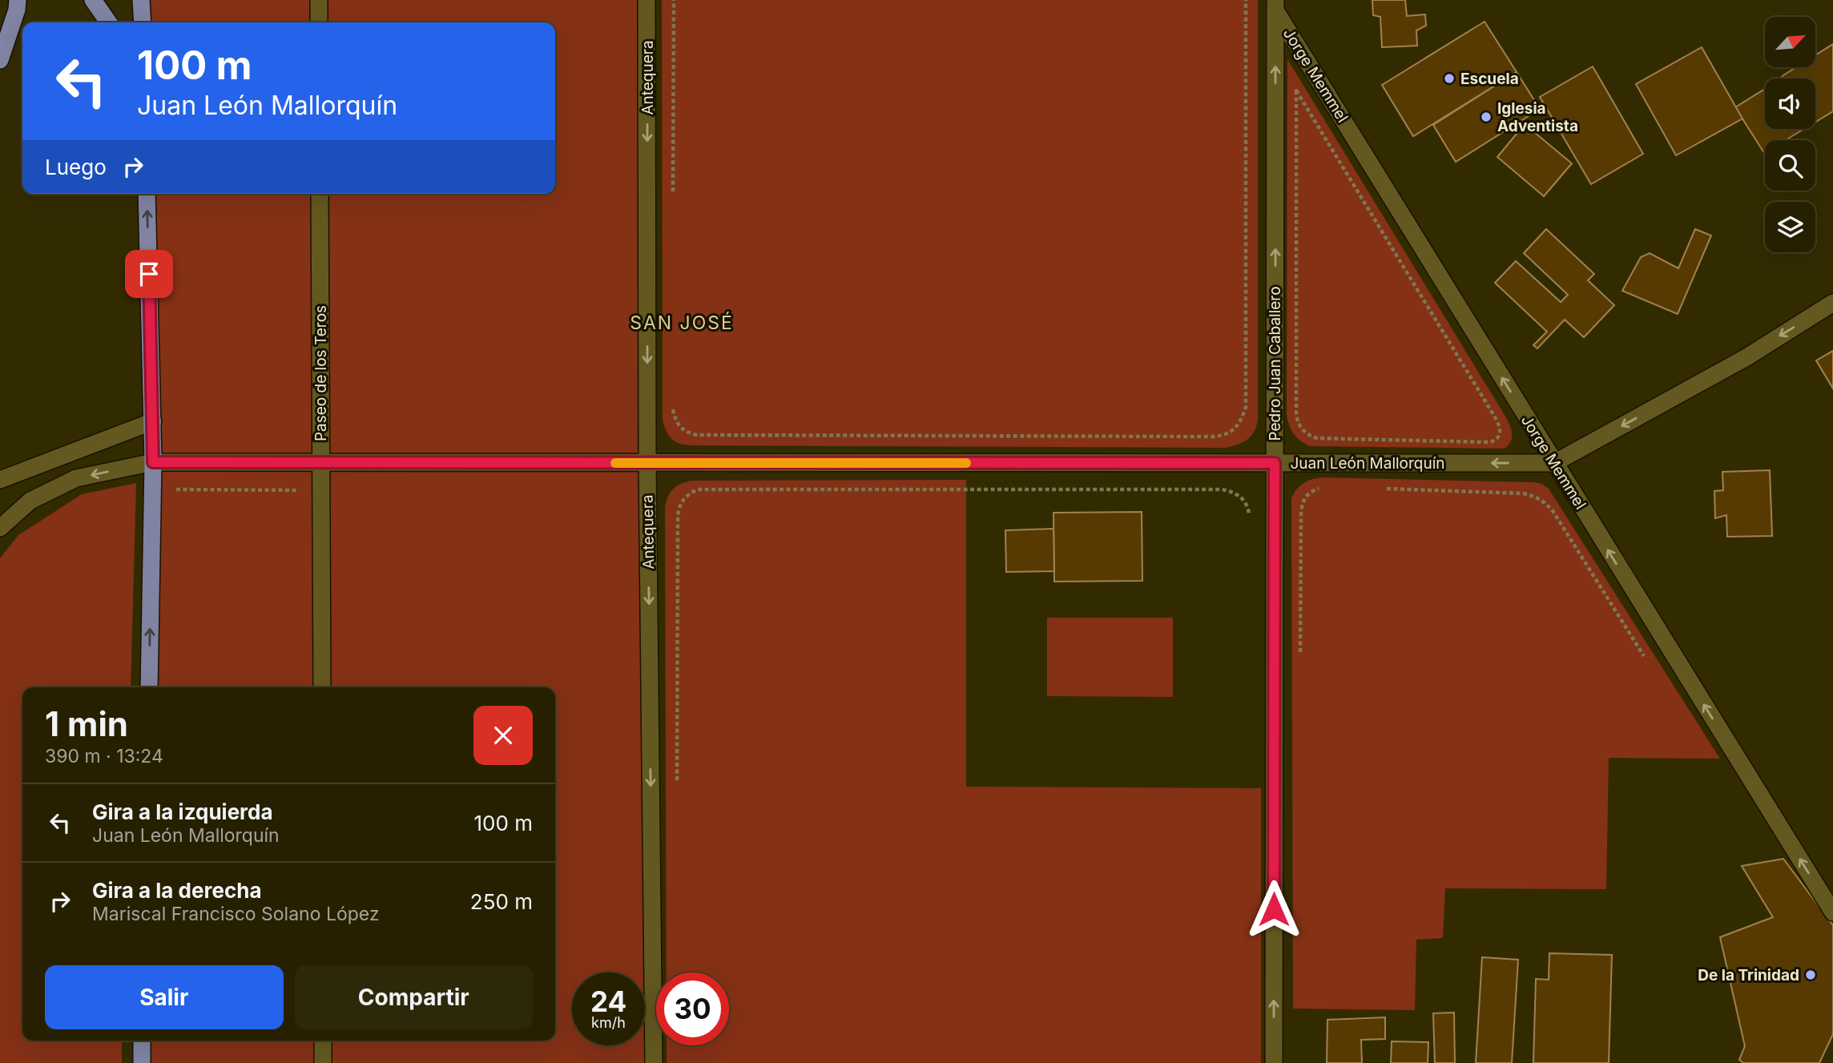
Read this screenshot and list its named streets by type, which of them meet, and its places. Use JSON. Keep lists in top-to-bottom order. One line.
{"streets":{"street":["Jorge Memmel","Antequera","Pedro Juan Caballero","Paseo de los Teros","Juan León Mallorquín"]},"crossings":[["Jorge Memmel","Pedro Juan Caballero"],["Jorge Memmel","Juan León Mallorquín"],["Antequera","Juan León Mallorquín"],["Pedro Juan Caballero","Juan León Mallorquín"],["Paseo de los Teros","Juan León Mallorquín"]],"one_way":["Jorge Memmel","Antequera","Pedro Juan Caballero","Juan León Mallorquín"],"districts":["SAN JOSÉ"],"places":["Escuela","Iglesia Adventista","De la Trinidad"],"north":"top right","page":{"turn":["100 m","Juan León Mallorquín"],"then":"Luego","heading":["1 min","390 m · 13:24"],"list":[{"name":"Gira a la izquierda","note":"Juan León Mallorquín","value":"100 m"},{"name":"Gira a la derecha","note":"Mariscal Francisco Solano López","value":"250 m"}],"buttons":["Salir","Compartir"],"speed":"24 km/h","limit":"30"}}
